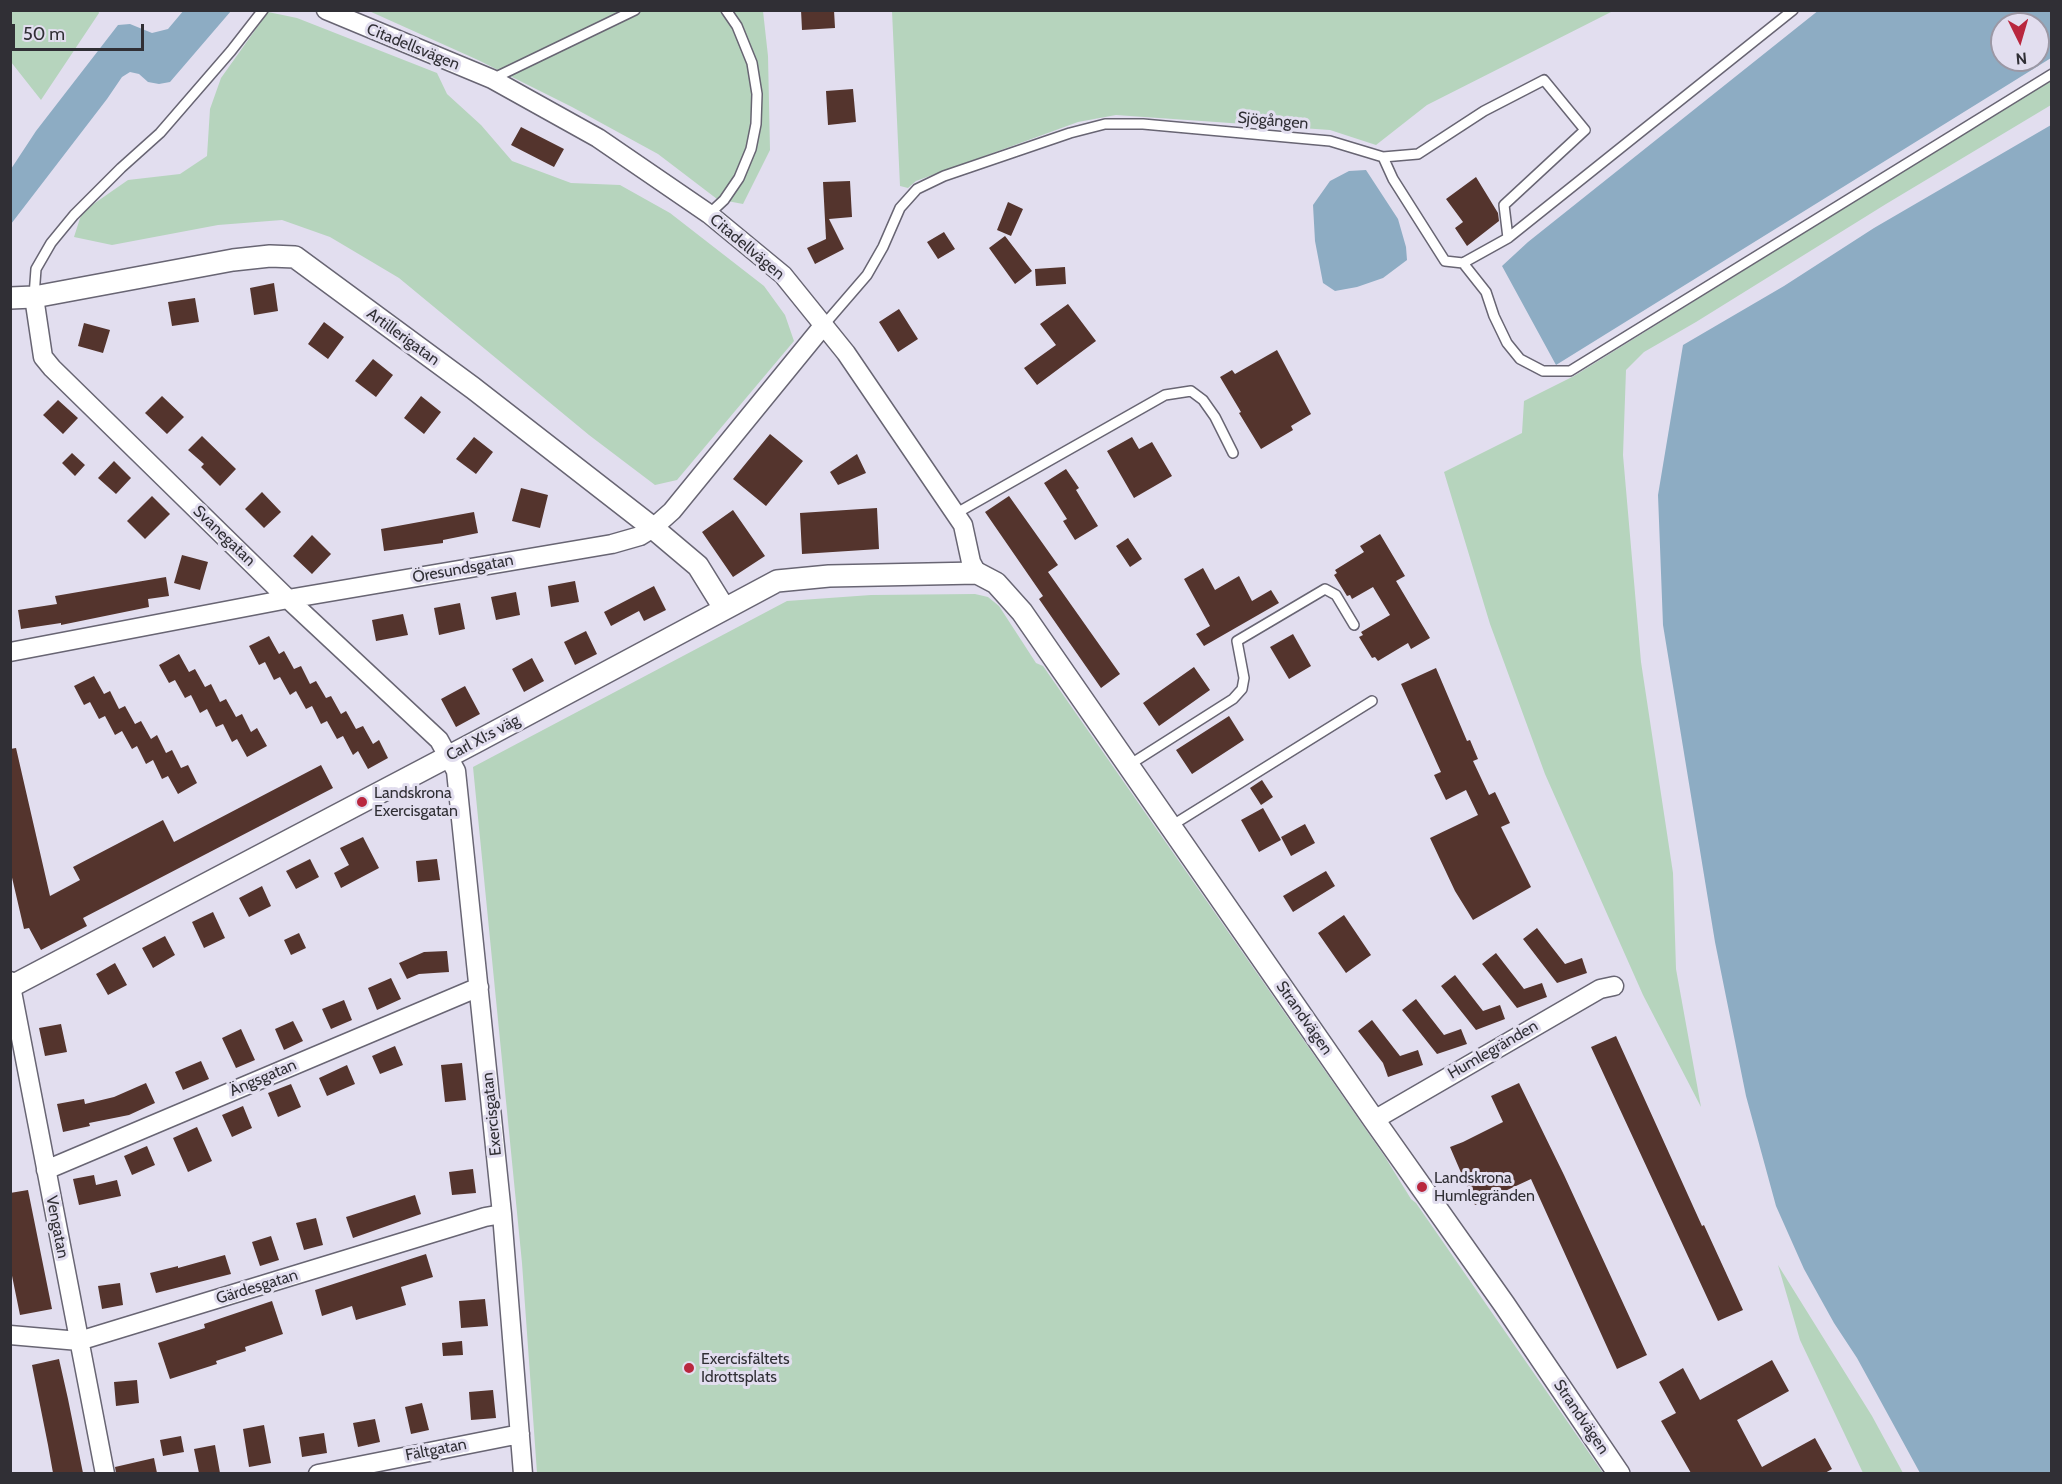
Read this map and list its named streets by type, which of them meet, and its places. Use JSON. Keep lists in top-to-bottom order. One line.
{"streets":{"street":["Citadellsvägen","Citadellvägen","Artillerigatan","Svanegatan","Öresundsgatan","Carl XI:s väg","Strandvägen","Humlegränden","Ängsgatan","Exercisgatan","Vengatan","Gärdesgatan","Fältgatan"],"lane":["Sjögången"]},"crossings":[["Citadellsvägen","Citadellvägen"],["Sjögången","Citadellvägen"],["Sjögången","Öresundsgatan"],["Citadellvägen","Öresundsgatan"],["Citadellvägen","Carl XI:s väg"],["Citadellvägen","Strandvägen"],["Artillerigatan","Svanegatan"],["Artillerigatan","Öresundsgatan"],["Artillerigatan","Carl XI:s väg"],["Svanegatan","Öresundsgatan"],["Svanegatan","Carl XI:s väg"],["Svanegatan","Exercisgatan"],["Carl XI:s väg","Strandvägen"],["Carl XI:s väg","Exercisgatan"],["Carl XI:s väg","Vengatan"],["Strandvägen","Humlegränden"],["Ängsgatan","Exercisgatan"],["Ängsgatan","Vengatan"],["Exercisgatan","Gärdesgatan"],["Exercisgatan","Fältgatan"],["Vengatan","Gärdesgatan"]],"places":["Landskrona Exercisgatan","Landskrona Humlegränden","Exercisfältets Idrottsplats"],"scale_bar":"50 m","north":"bottom"}
